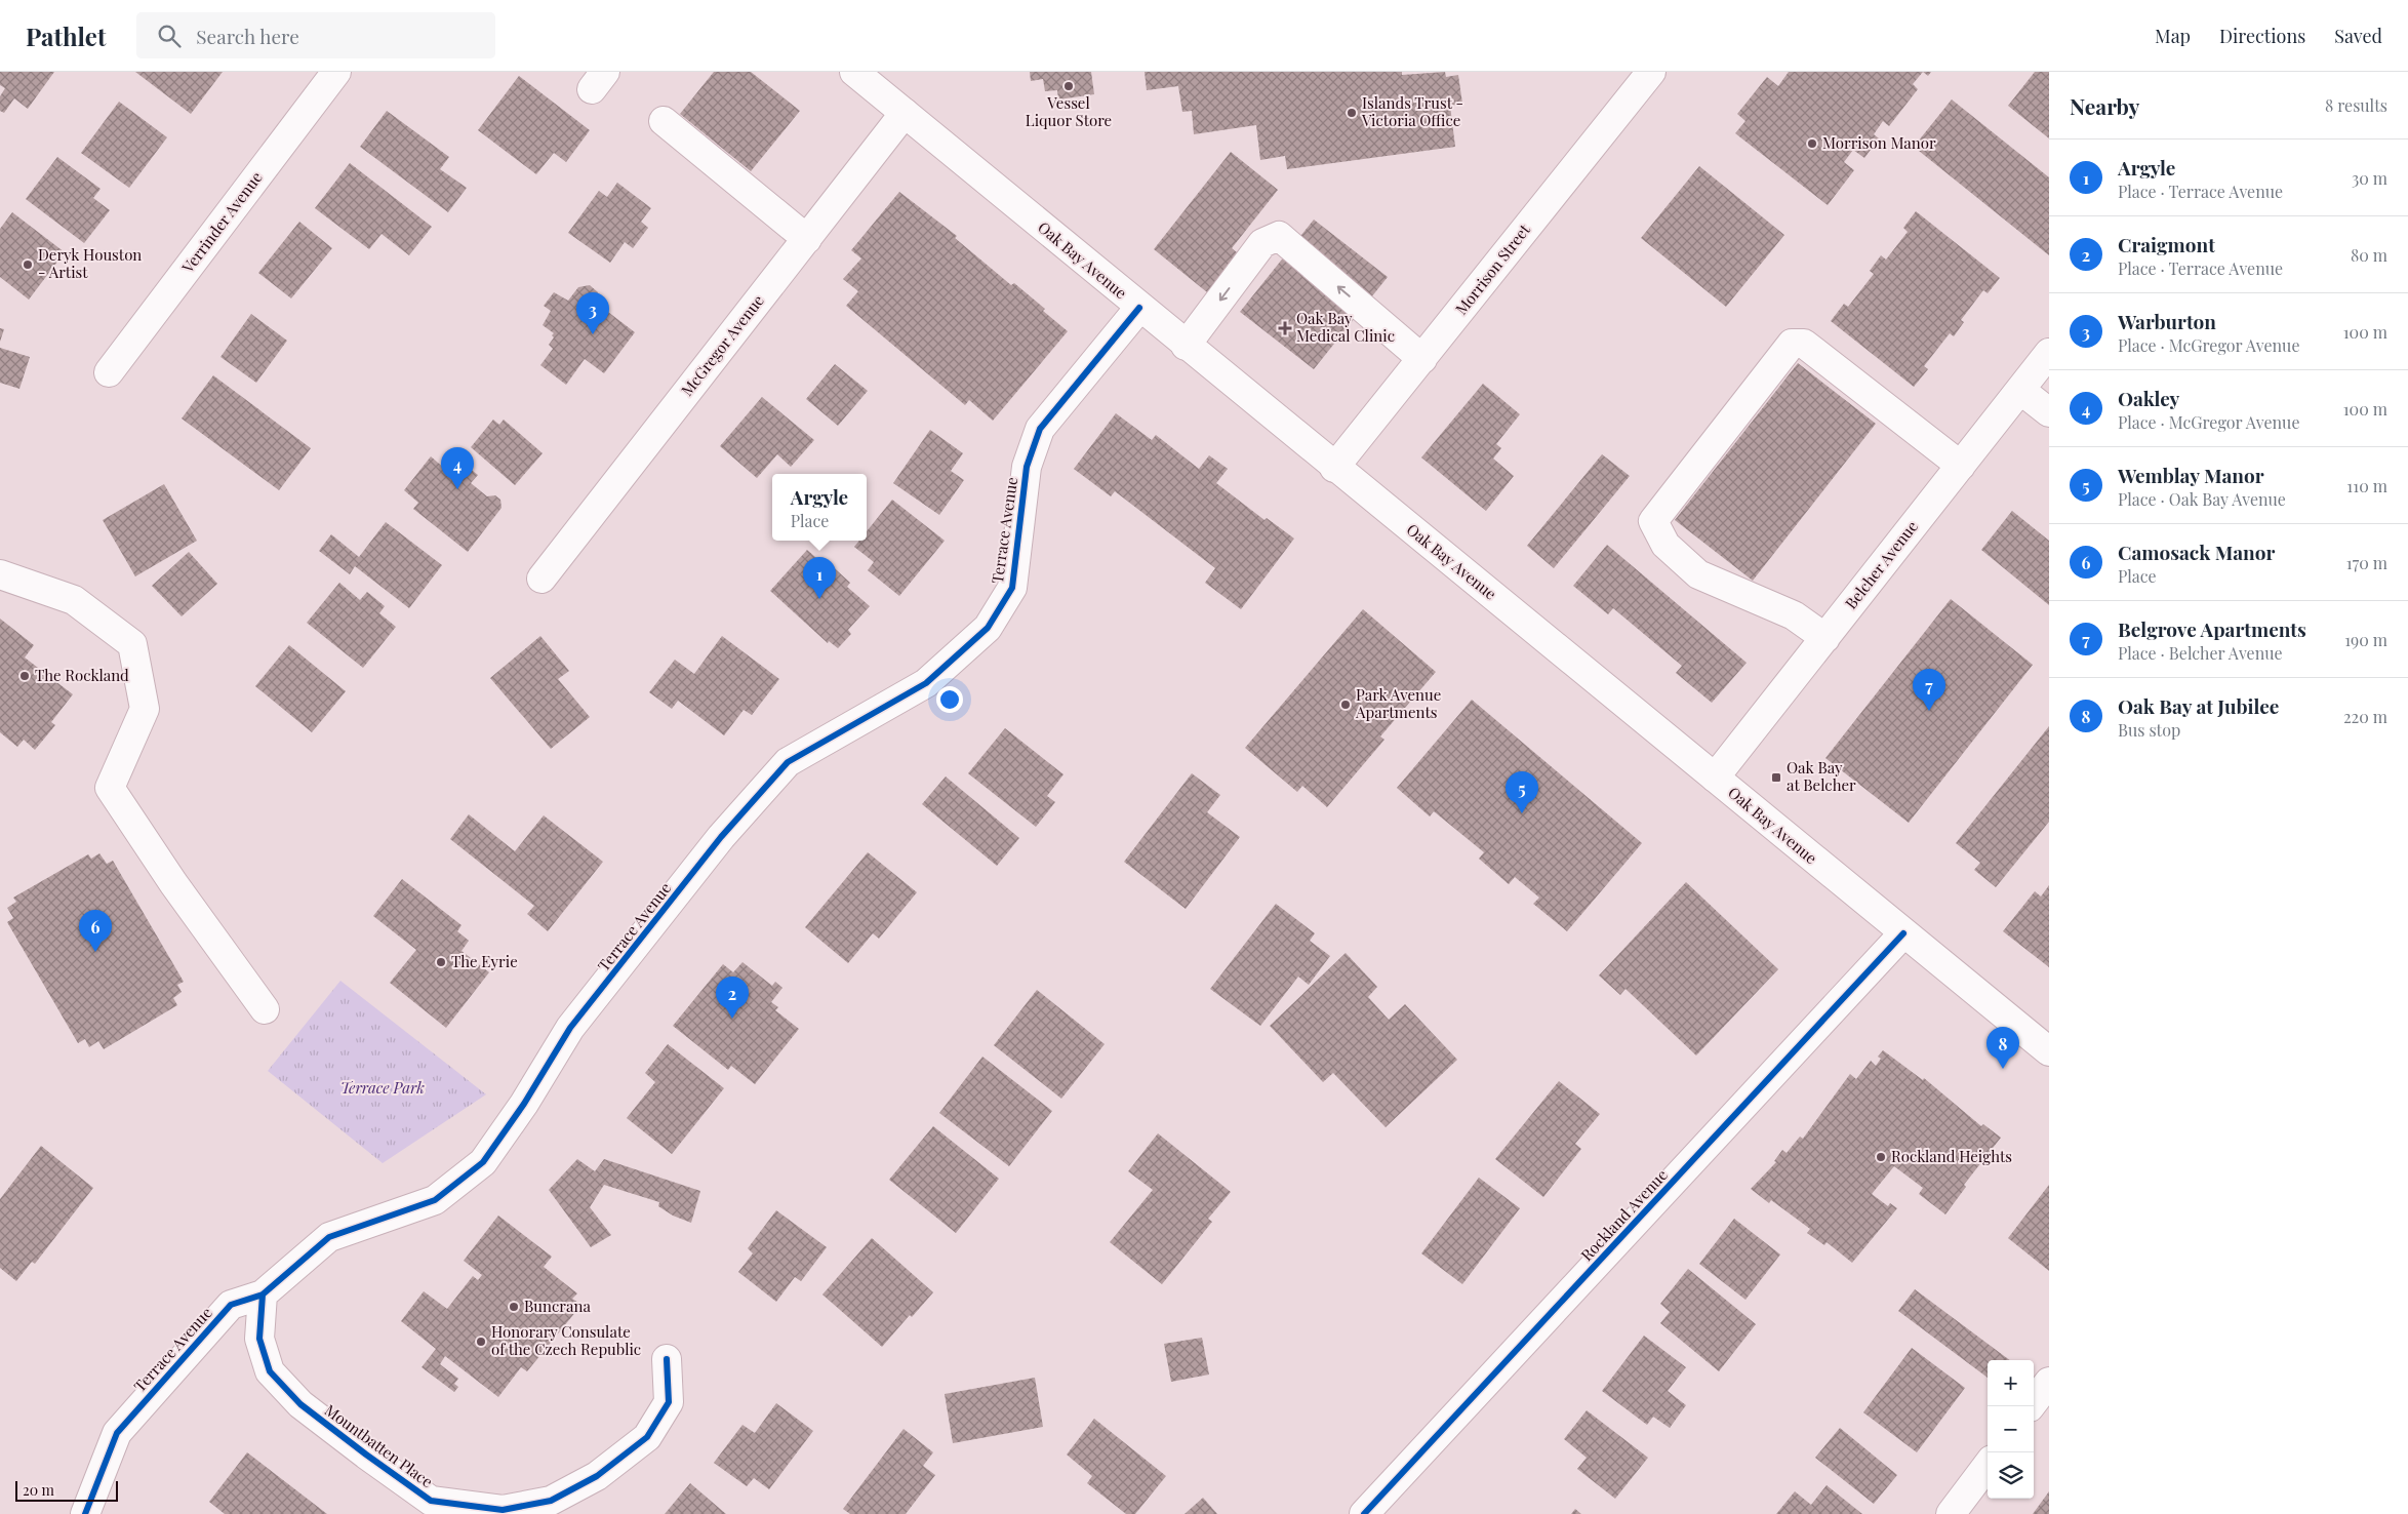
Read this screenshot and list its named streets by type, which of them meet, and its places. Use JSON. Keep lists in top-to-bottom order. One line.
{"streets":{"street":["Verrinder Avenue","Oak Bay Avenue","Morrison Street","McGregor Avenue","Terrace Avenue","Belcher Avenue","Rockland Avenue","Mountbatten Place"]},"crossings":[["Oak Bay Avenue","Morrison Street"],["Oak Bay Avenue","McGregor Avenue"],["Oak Bay Avenue","Terrace Avenue"],["Oak Bay Avenue","Belcher Avenue"],["Oak Bay Avenue","Rockland Avenue"],["Terrace Avenue","Mountbatten Place"]],"parks":["Terrace Park"],"places":{"other":["Vessel Liquor Store","Islands Trust - Victoria Office","Morrison Manor","Deryk Houston - Artist","The Rockland","Park Avenue Apartments","The Eyrie","Rockland Heights","Buncrana","Honorary Consulate of the Czech Republic"],"health":["Oak Bay Medical Clinic"],"transit":["Oak Bay at Belcher"]},"scale_bar":"20 m","page":{"header":"Pathlet","search":"Search here","nav":["Map","Directions","Saved"],"heading":["Nearby","8 results"],"list":[{"mark":"1","name":"Argyle","note":"Place · Terrace Avenue","value":"30 m"},{"mark":"2","name":"Craigmont","note":"Place · Terrace Avenue","value":"80 m"},{"mark":"3","name":"Warburton","note":"Place · McGregor Avenue","value":"100 m"},{"mark":"4","name":"Oakley","note":"Place · McGregor Avenue","value":"100 m"},{"mark":"5","name":"Wemblay Manor","note":"Place · Oak Bay Avenue","value":"110 m"},{"mark":"6","name":"Camosack Manor","note":"Place","value":"170 m"},{"mark":"7","name":"Belgrove Apartments","note":"Place · Belcher Avenue","value":"190 m"},{"mark":"8","name":"Oak Bay at Jubilee","note":"Bus stop","value":"220 m"}],"pins":["3","4","1","7","5","6","2","8"],"popup":["Argyle","Place"],"map_buttons":["+","−"],"scale":"20 m"}}
